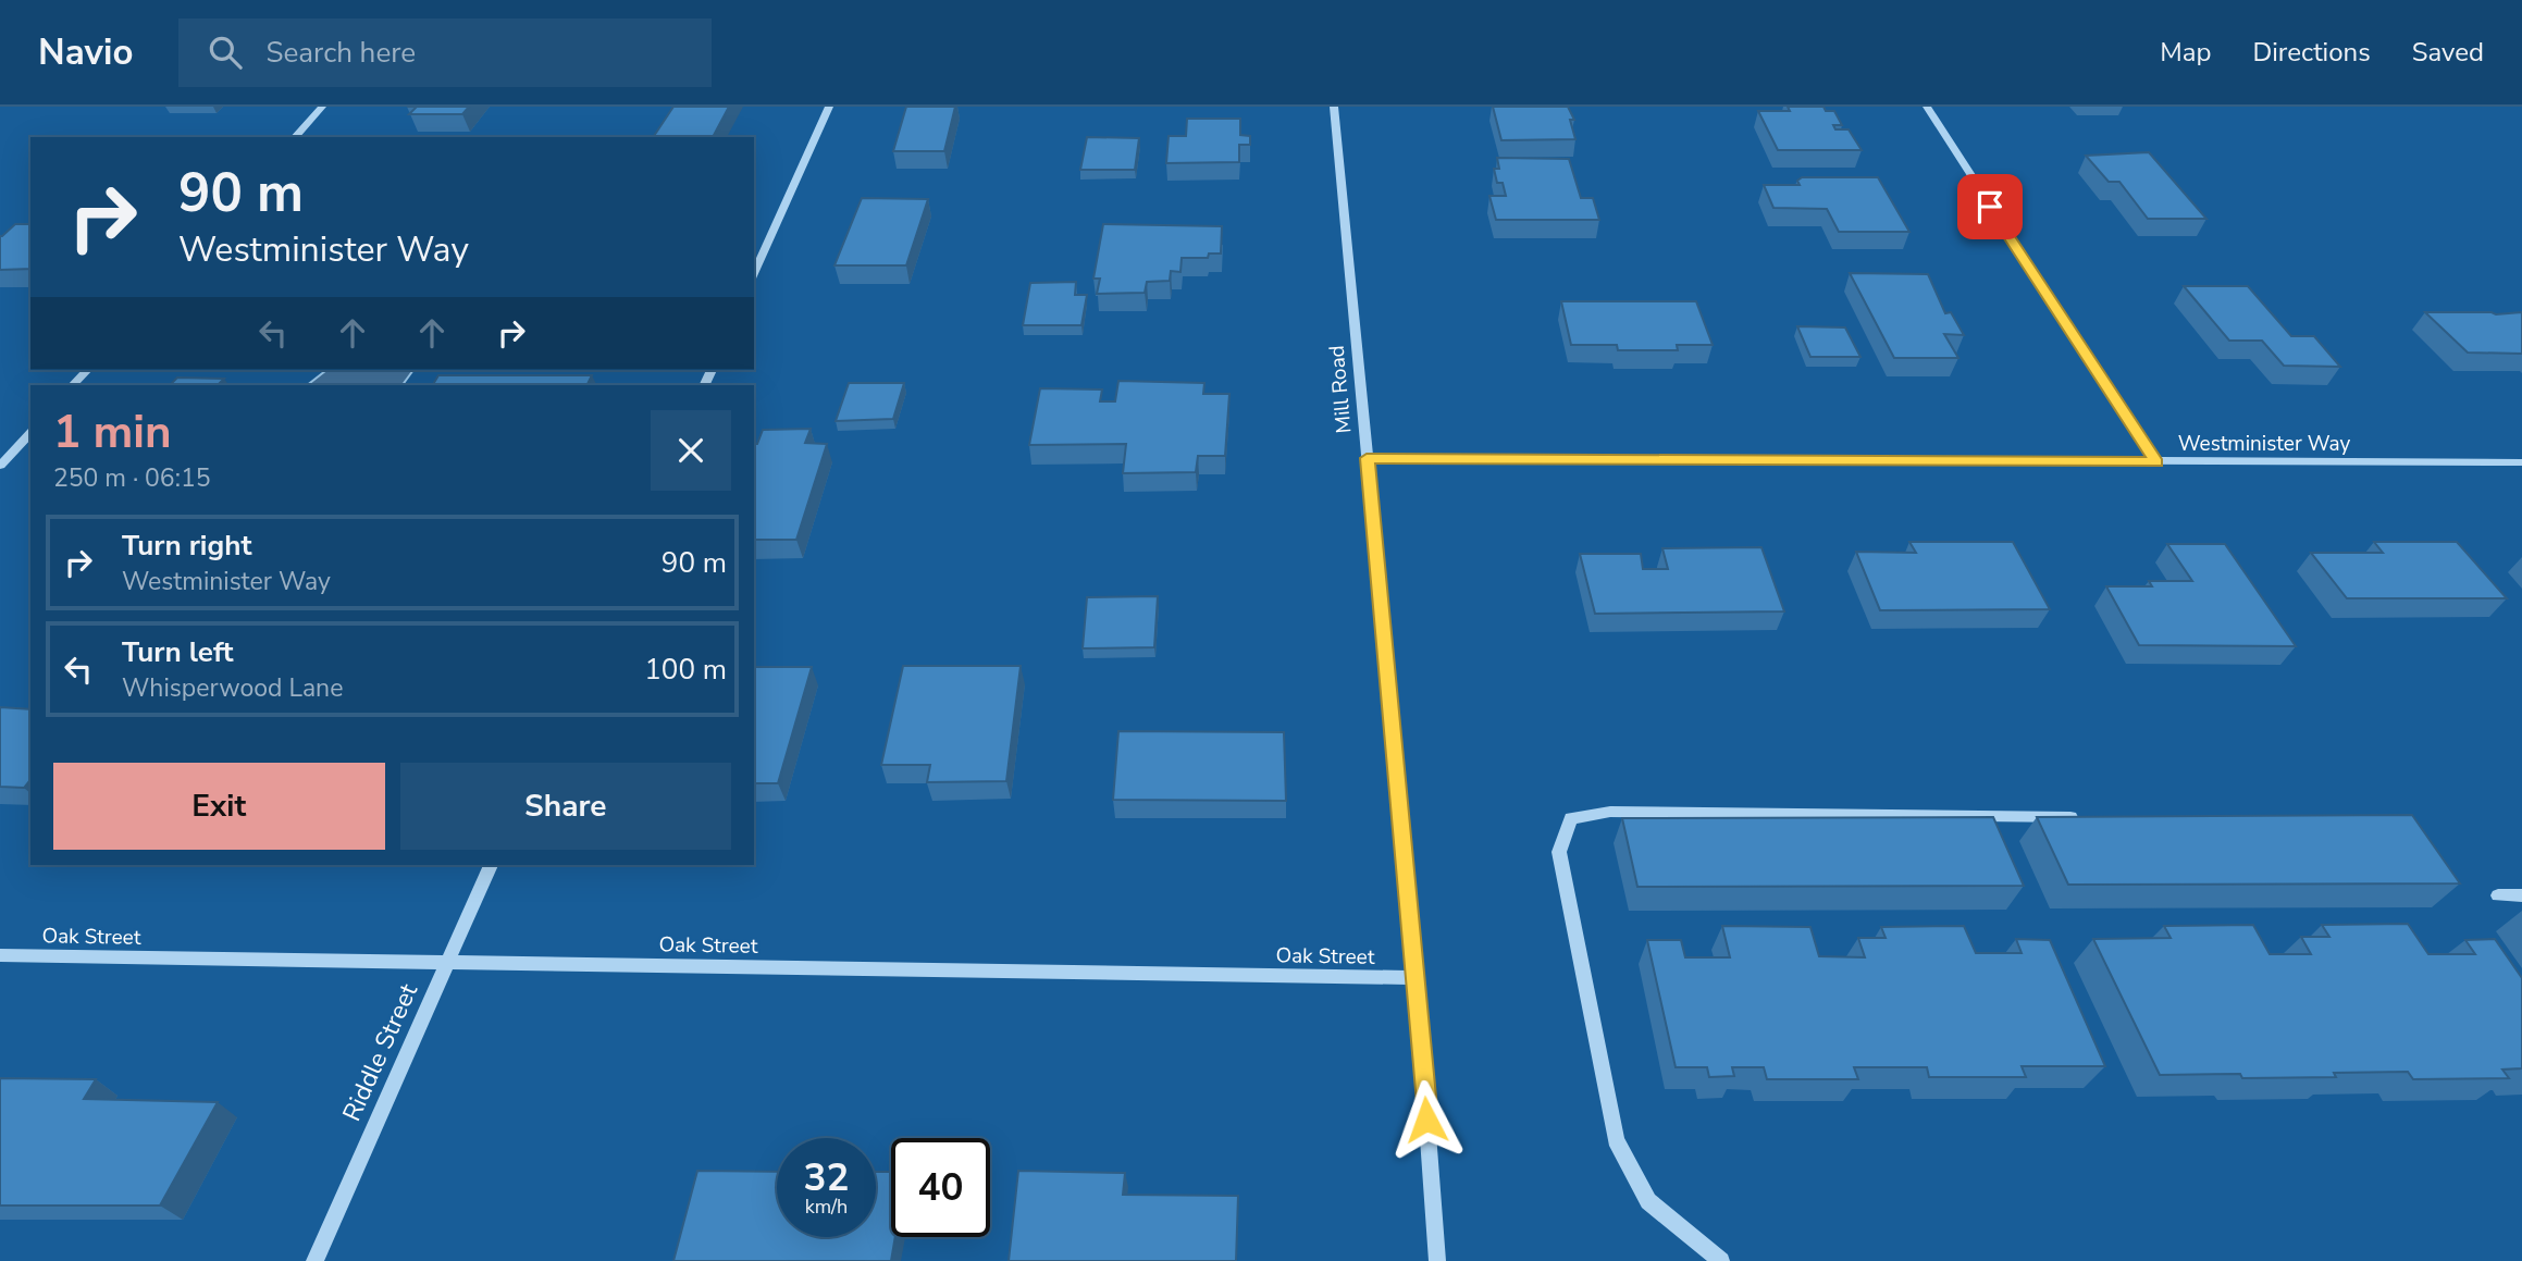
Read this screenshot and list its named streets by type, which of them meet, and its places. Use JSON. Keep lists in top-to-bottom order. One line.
{"streets":{"street":["Mill Road","Westminister Way","Oak Street","Riddle Street"]},"crossings":[["Mill Road","Westminister Way"],["Mill Road","Oak Street"],["Oak Street","Riddle Street"]],"page":{"header":"Navio","search":"Search here","nav":["Map","Directions","Saved"],"turn":["90 m","Westminister Way"],"heading":["1 min","250 m · 06:15"],"list":[{"name":"Turn right","note":"Westminister Way","value":"90 m"},{"name":"Turn left","note":"Whisperwood Lane","value":"100 m"}],"buttons":["Exit","Share"],"speed":"32 km/h","limit":"40"}}
